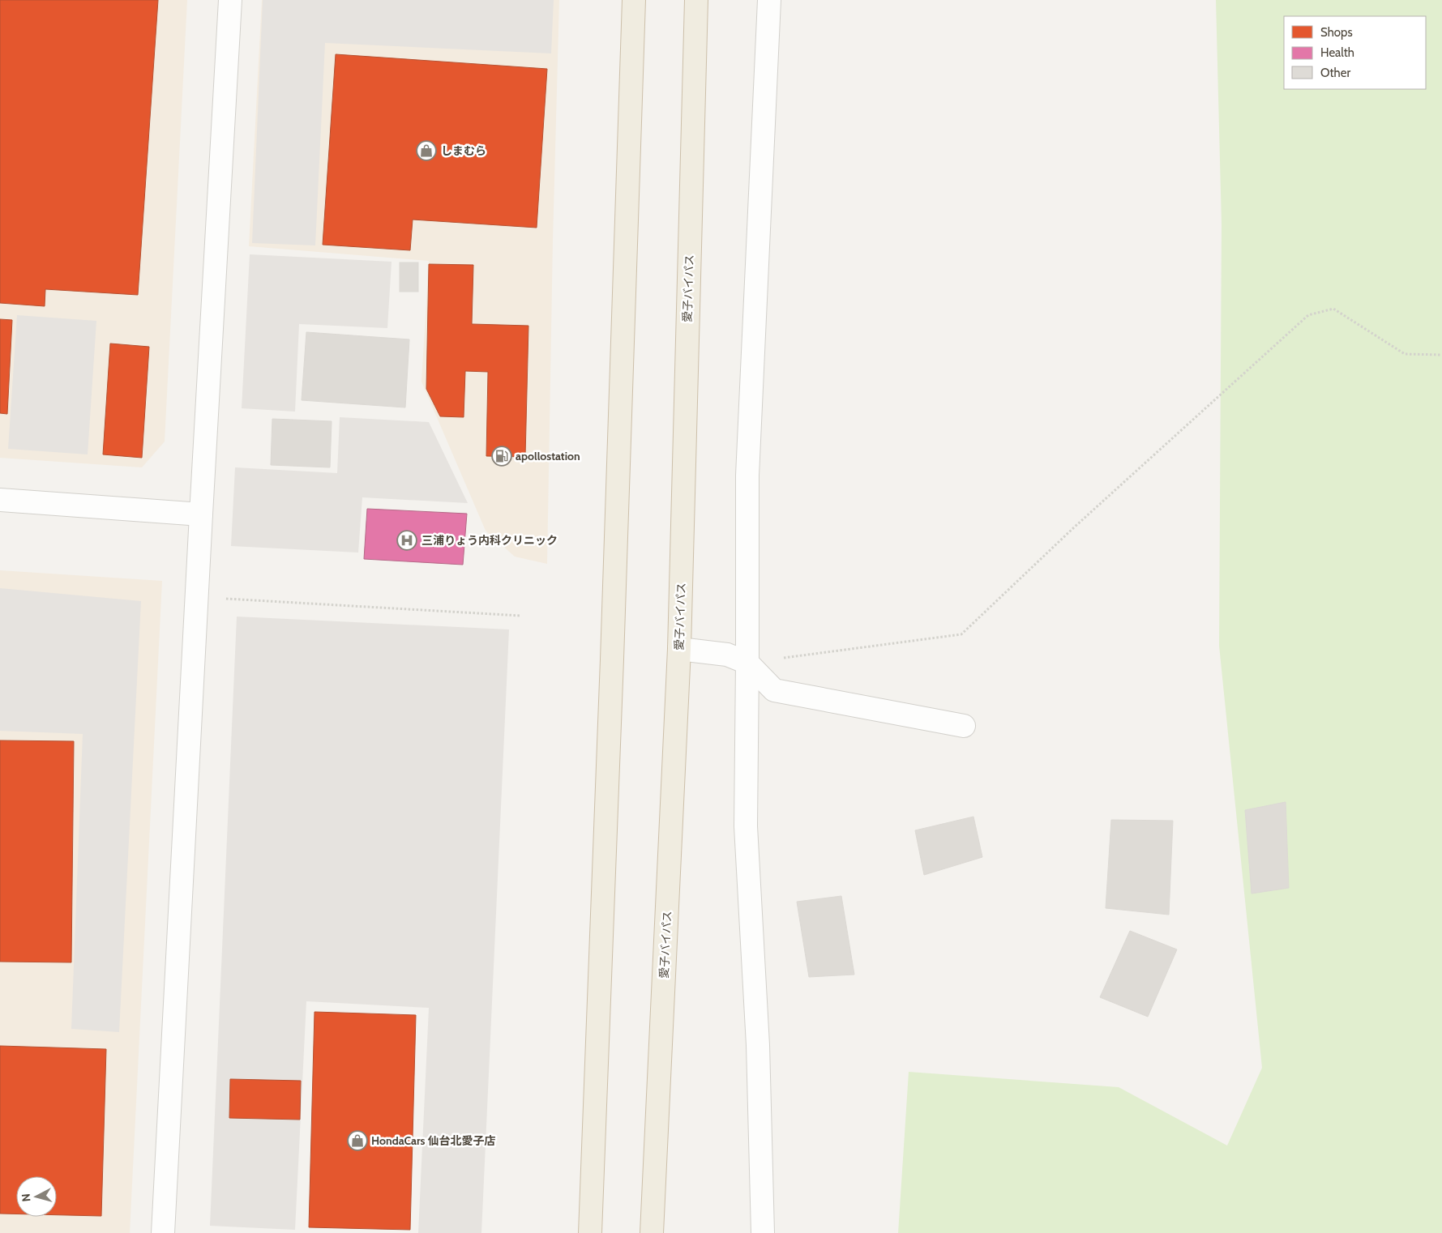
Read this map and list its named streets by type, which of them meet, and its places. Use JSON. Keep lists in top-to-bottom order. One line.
{"streets":{"highway":["愛子バイパス"]},"places":{"shop":["しまむら","HondaCars 仙台北愛子店"],"fuel station":["apollostation"],"hospital":["三浦りょう内科クリニック"]},"legend":["Shops","Health","Other"],"north":"left"}
